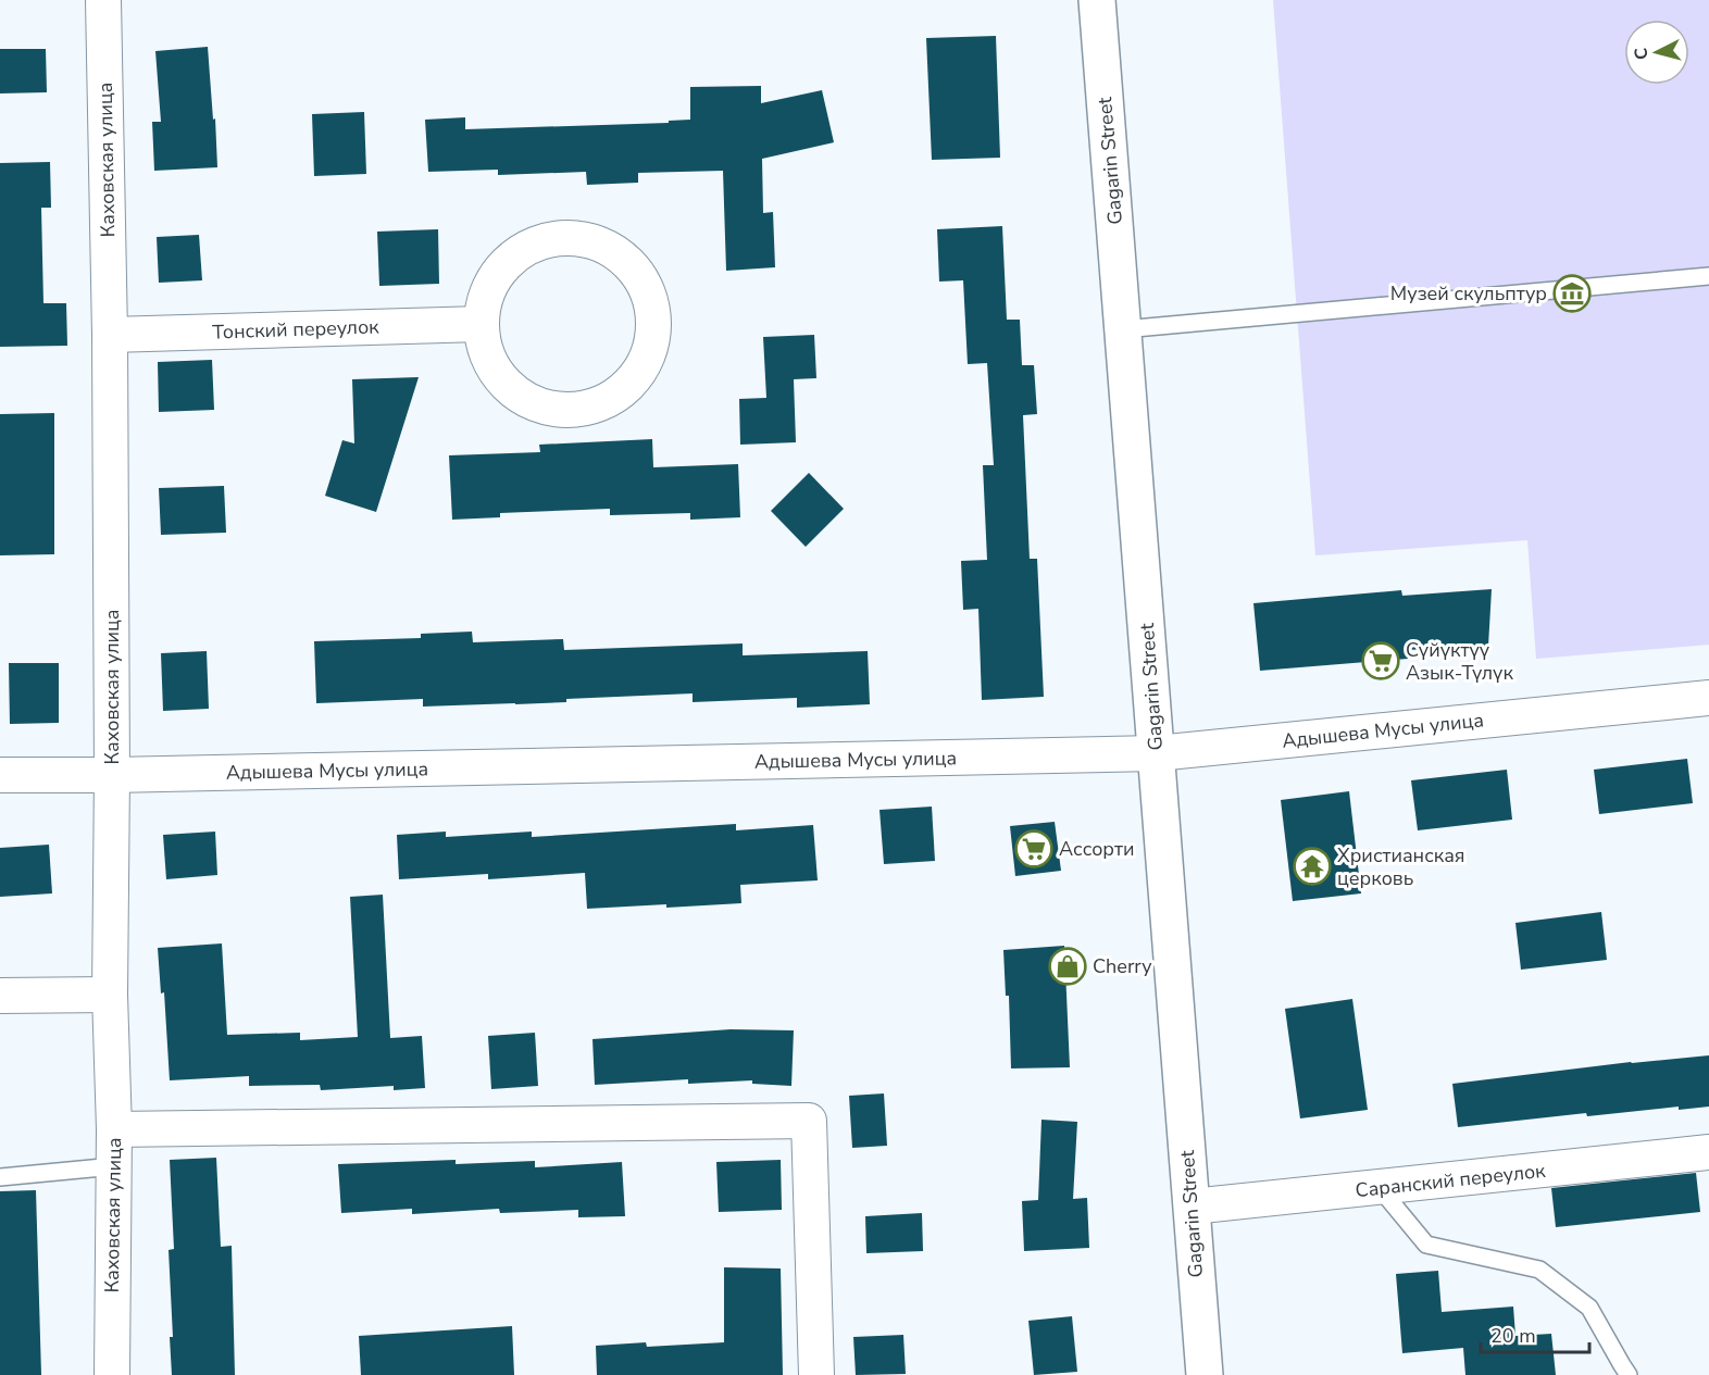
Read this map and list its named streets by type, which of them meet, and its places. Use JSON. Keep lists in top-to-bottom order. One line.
{"streets":{"main road":["Gagarin Street"],"street":["Каховская улица","Тонский переулок","Адышева Мусы улица","Саранский переулок"]},"crossings":[["Каховская улица","Тонский переулок"],["Каховская улица","Адышева Мусы улица"],["Gagarin Street","Адышева Мусы улица"],["Gagarin Street","Саранский переулок"]],"places":{"museum":["Музей скульптур"],"supermarket":["Сүйүктүү Азык-Түлүк","Ассорти"],"temple":["Христианская церковь"],"shop":["Cherry"]},"scale_bar":"20 m","north":"left"}
